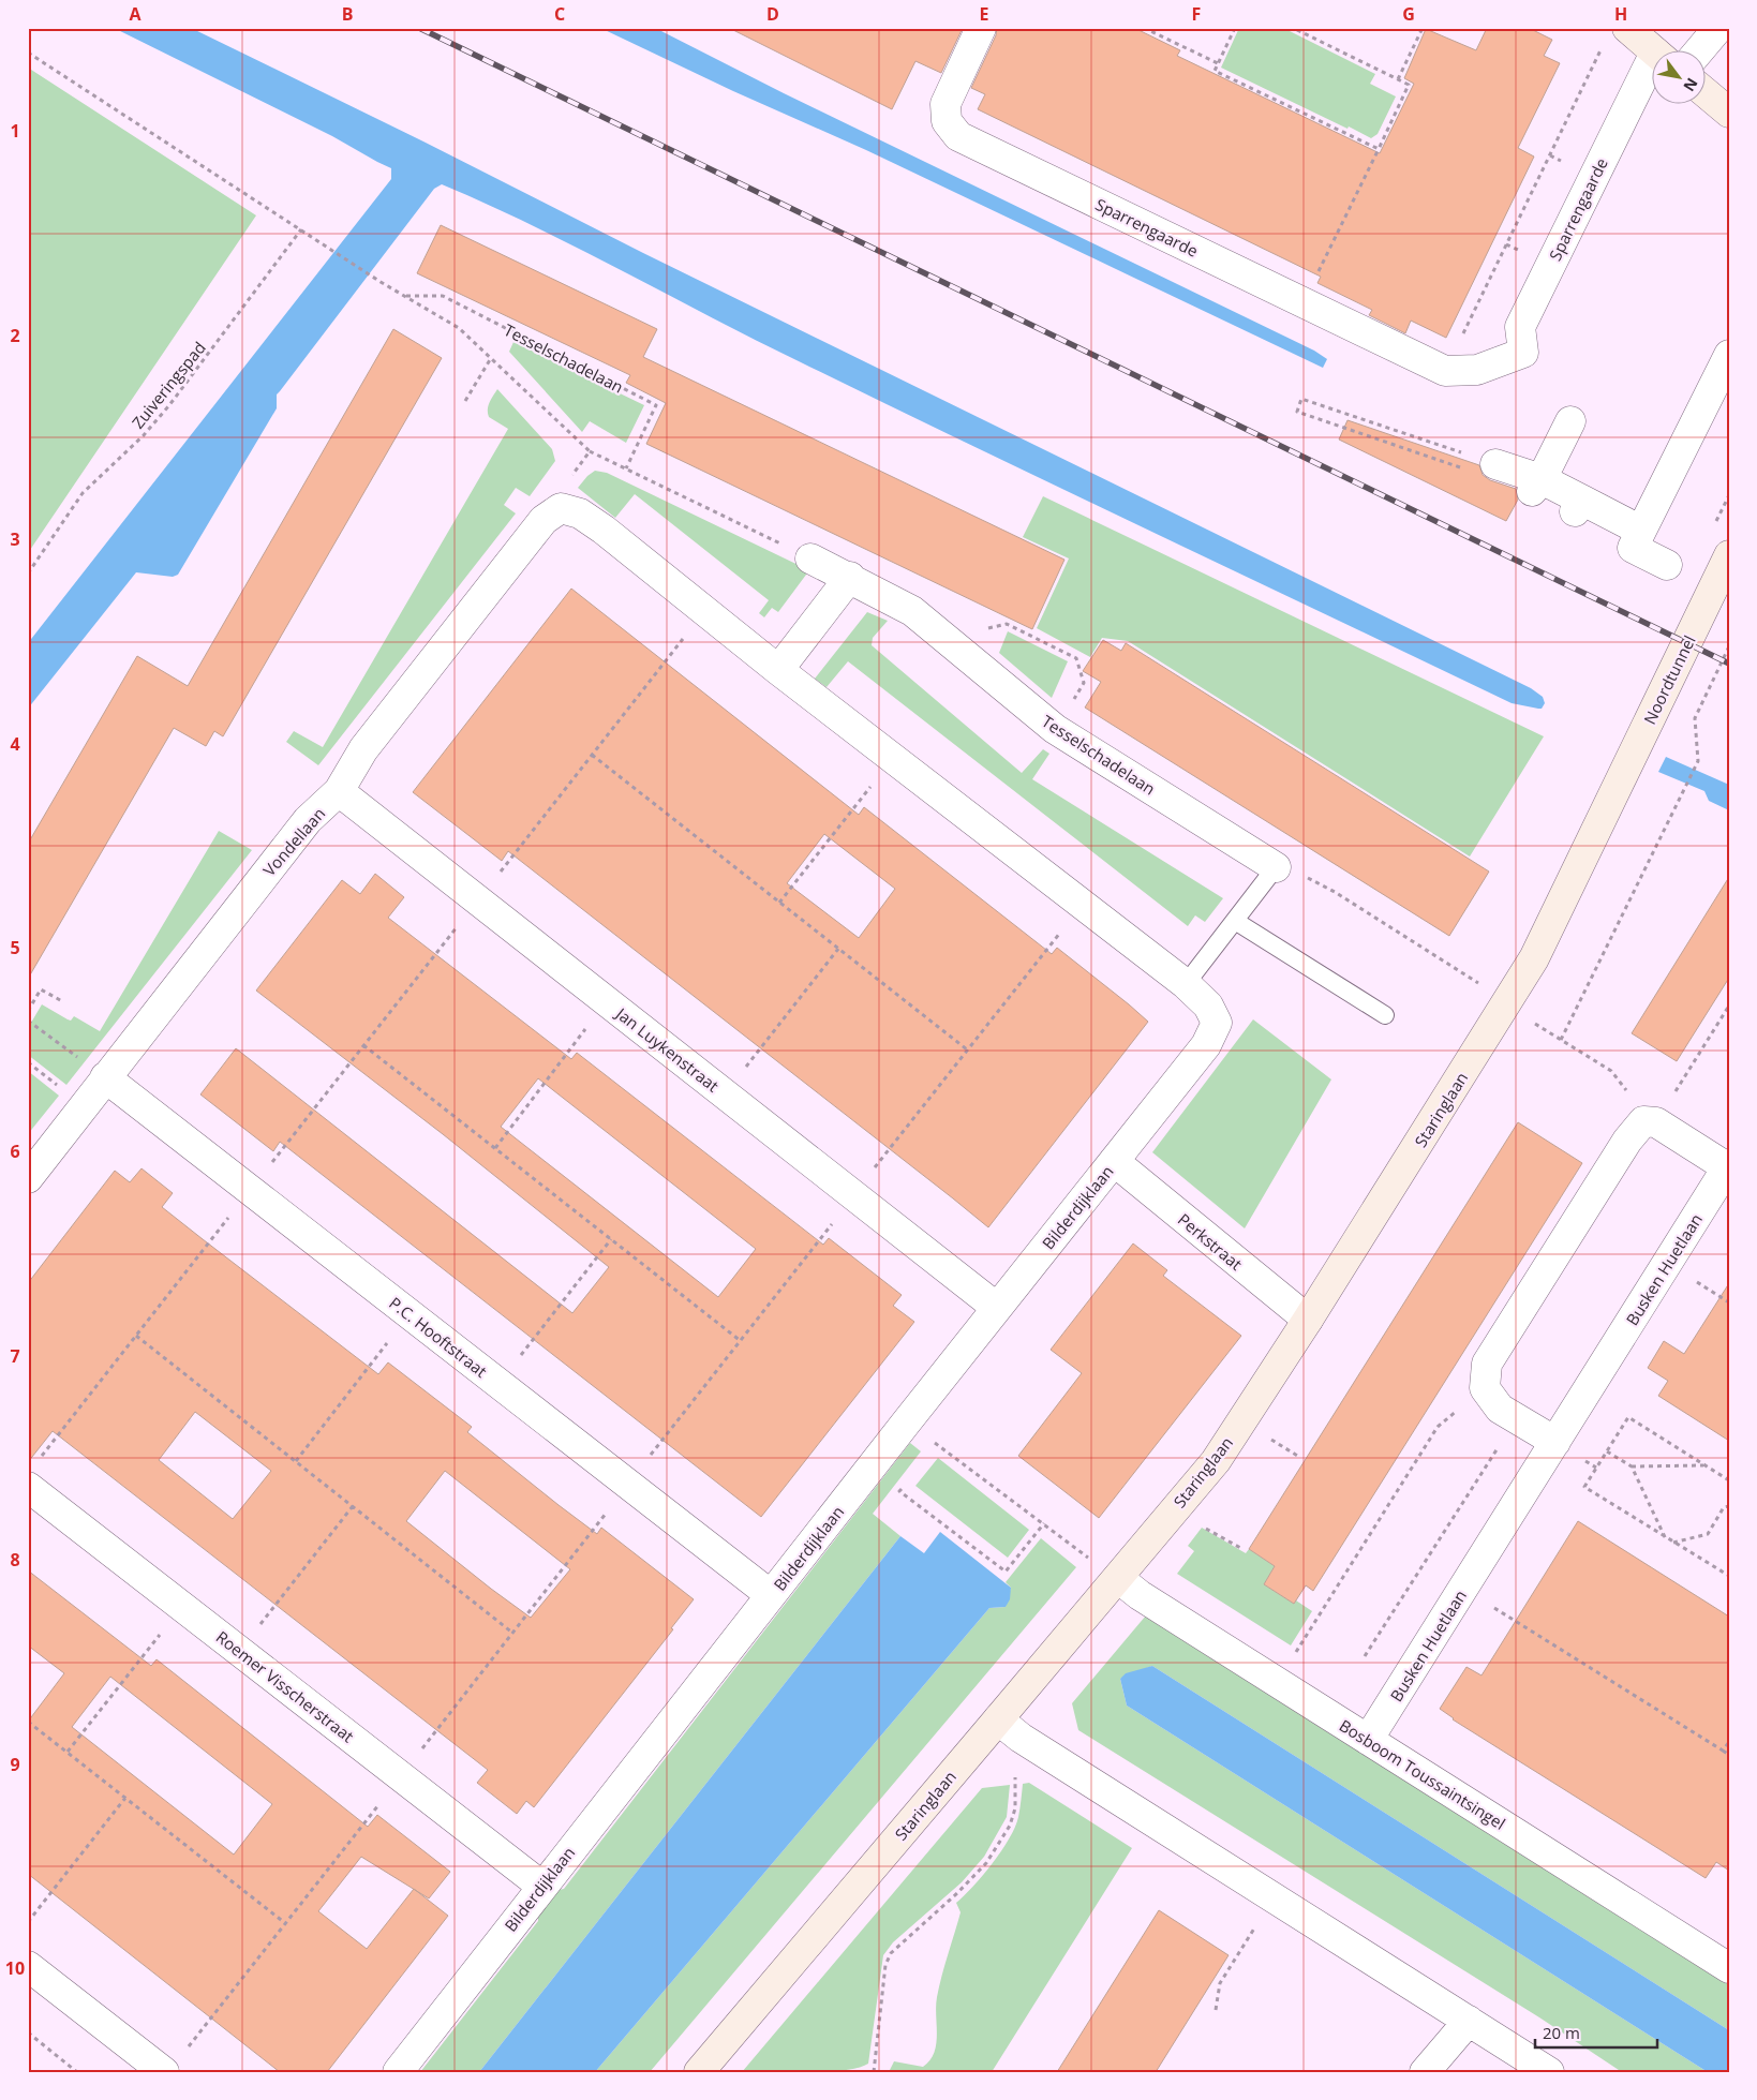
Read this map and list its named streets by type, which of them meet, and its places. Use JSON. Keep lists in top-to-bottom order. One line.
{"streets":{"street":["Sparrengaarde","Tesselschadelaan","Noordtunnel","Vondellaan","Jan Luykenstraat","Staringlaan","Bilderdijklaan","Perkstraat","Busken Huetlaan","P.C. Hooftstraat","Roemer Visscherstraat","Bosboom Toussaintsingel"],"path":["Zuiveringspad"]},"crossings":[["Noordtunnel","Staringlaan"],["Vondellaan","Jan Luykenstraat"],["Vondellaan","P.C. Hooftstraat"],["Jan Luykenstraat","Bilderdijklaan"],["Staringlaan","Perkstraat"],["Staringlaan","Bosboom Toussaintsingel"],["Bilderdijklaan","Perkstraat"],["Bilderdijklaan","P.C. Hooftstraat"],["Bilderdijklaan","Roemer Visscherstraat"],["Busken Huetlaan","Bosboom Toussaintsingel"]],"scale_bar":"20 m","north":"bottom right","grid":{"columns":["A","B","C","D","E","F","G","H"],"rows":["1","2","3","4","5","6","7","8","9","10"]}}
